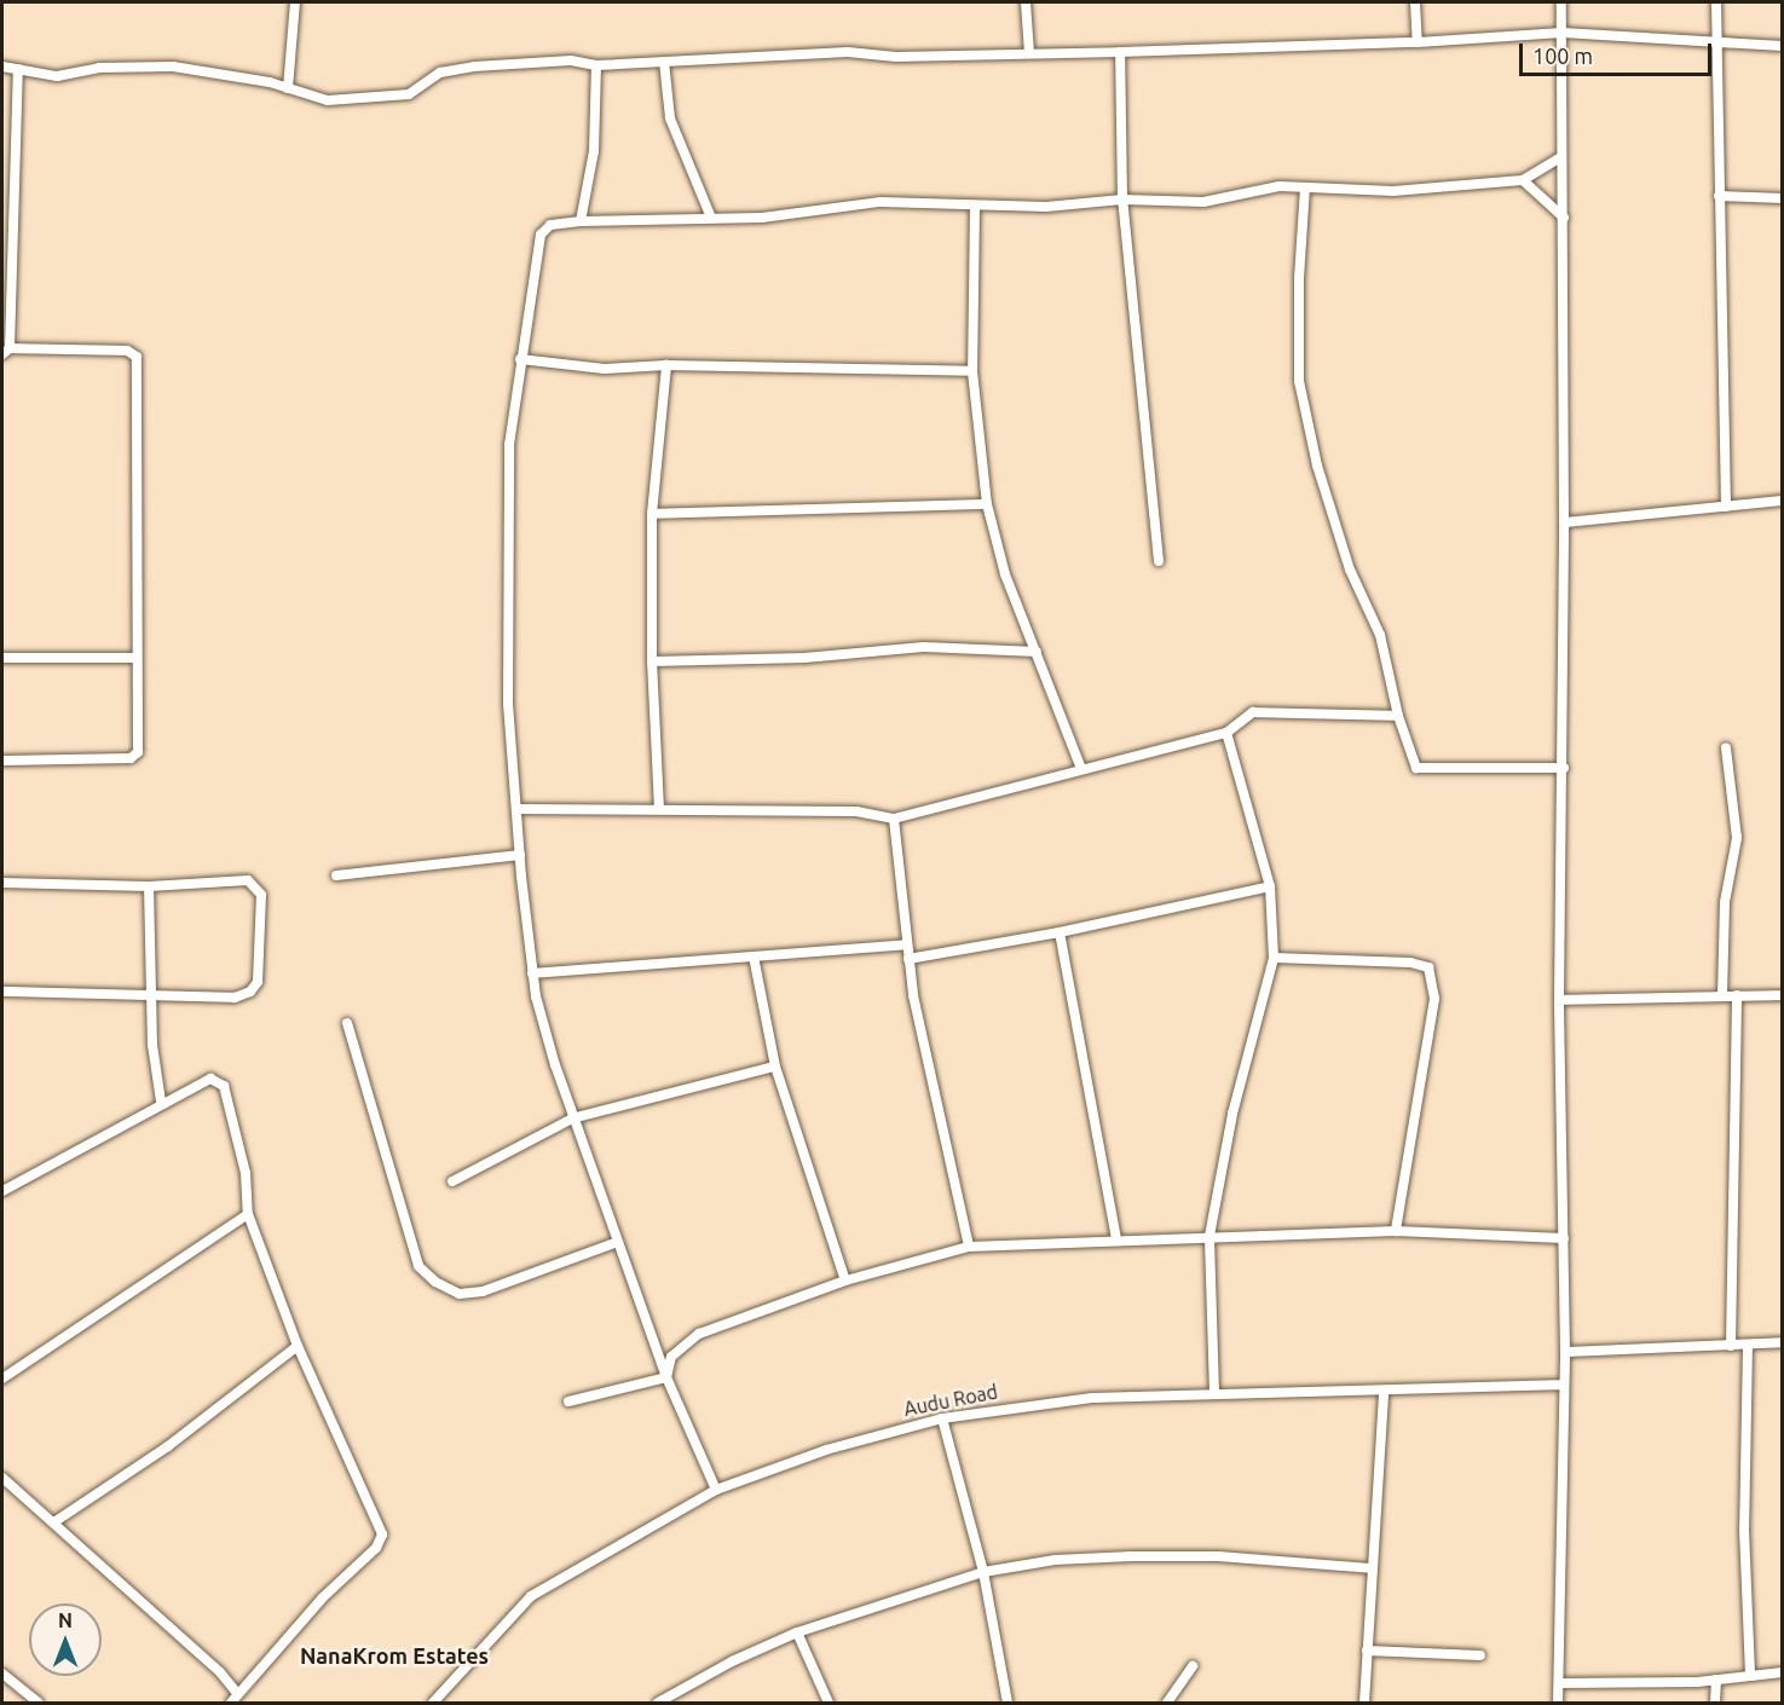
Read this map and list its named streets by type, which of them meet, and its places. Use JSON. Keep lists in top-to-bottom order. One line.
{"streets":{"street":["Audu Road"]},"districts":["NanaKrom Estates"],"scale_bar":"100 m","north":"top"}
